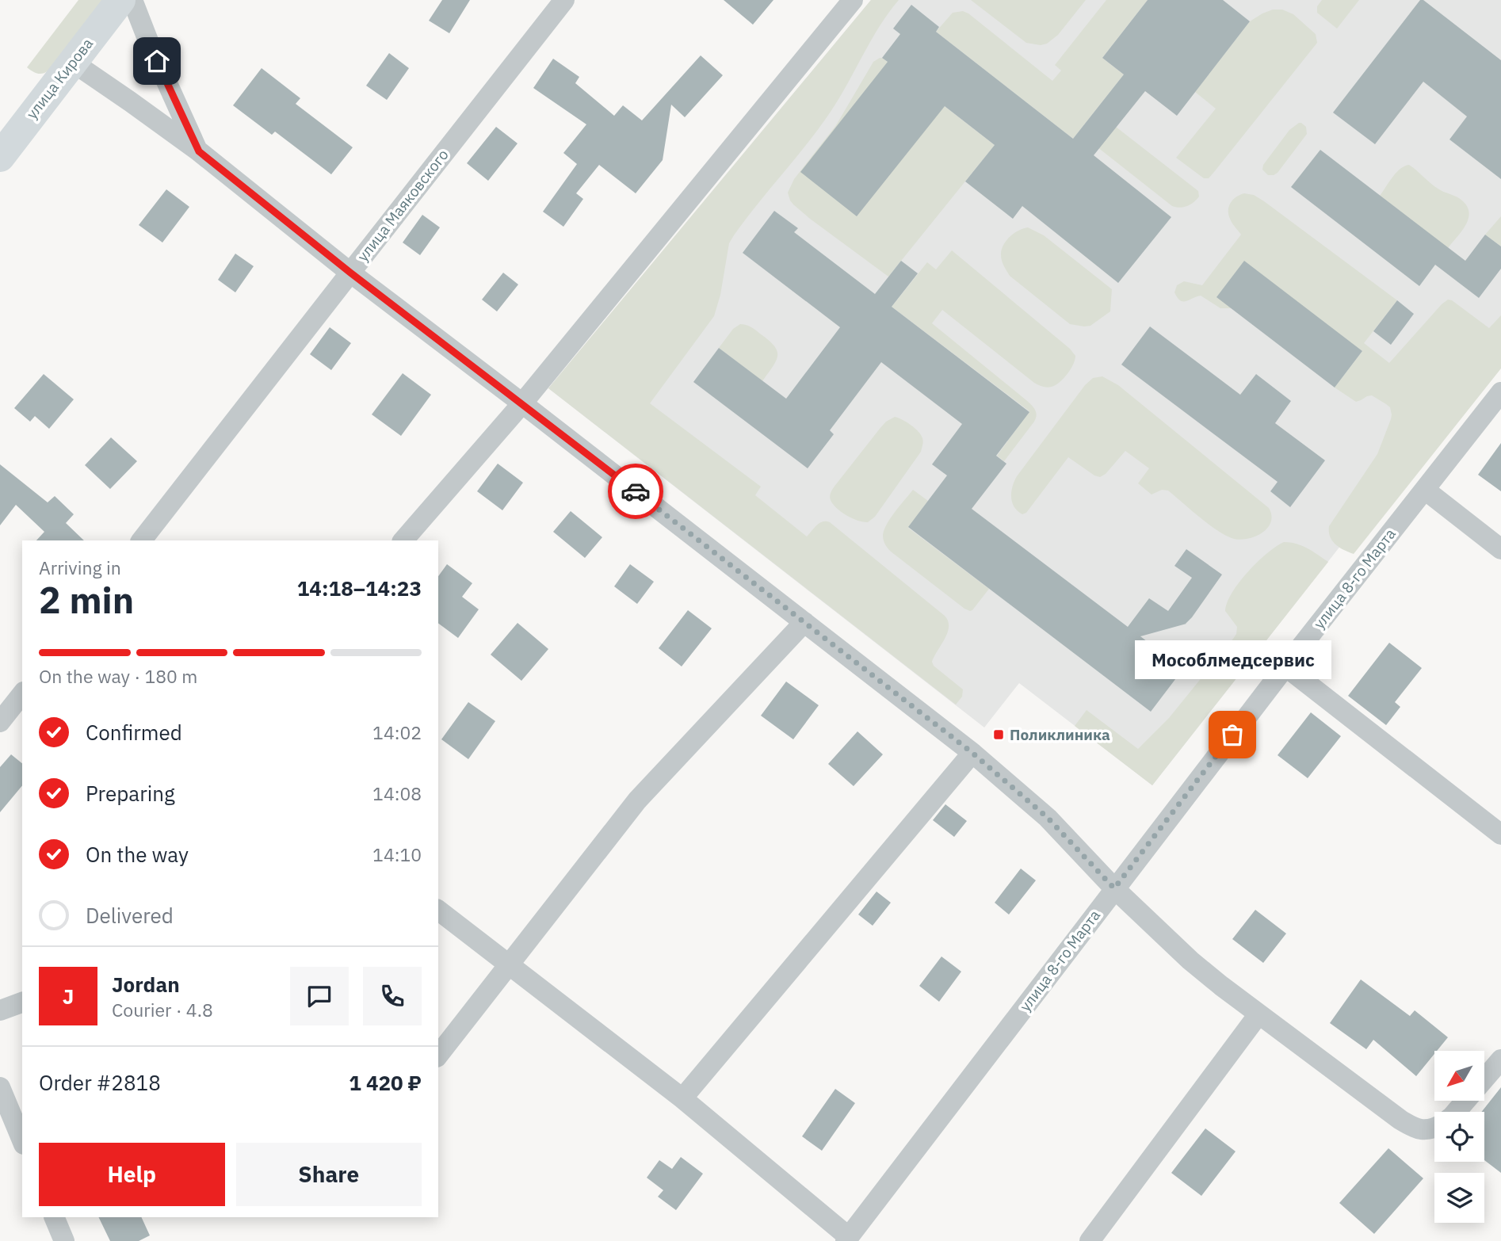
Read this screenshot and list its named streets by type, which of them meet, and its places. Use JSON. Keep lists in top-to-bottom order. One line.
{"streets":{"street":["улица Кирова","улица Маяковского","улица 8-го Марта"]},"places":{"transit":["Поликлиника"],"other":["Мособлмедсервис"]},"north":"bottom left","page":{"heading":["2 min","Arriving in","14:18–14:23"],"panel":["Jordan","Courier · 4.8","Order #2818","1 420 ₽"],"bar":"On the way · 180 m","bubble":"Мособлмедсервис","list":[["Confirmed","14:02"],["Preparing","14:08"],["On the way","14:10"],"Delivered"],"round":"J","buttons":["Help","Share"]}}
